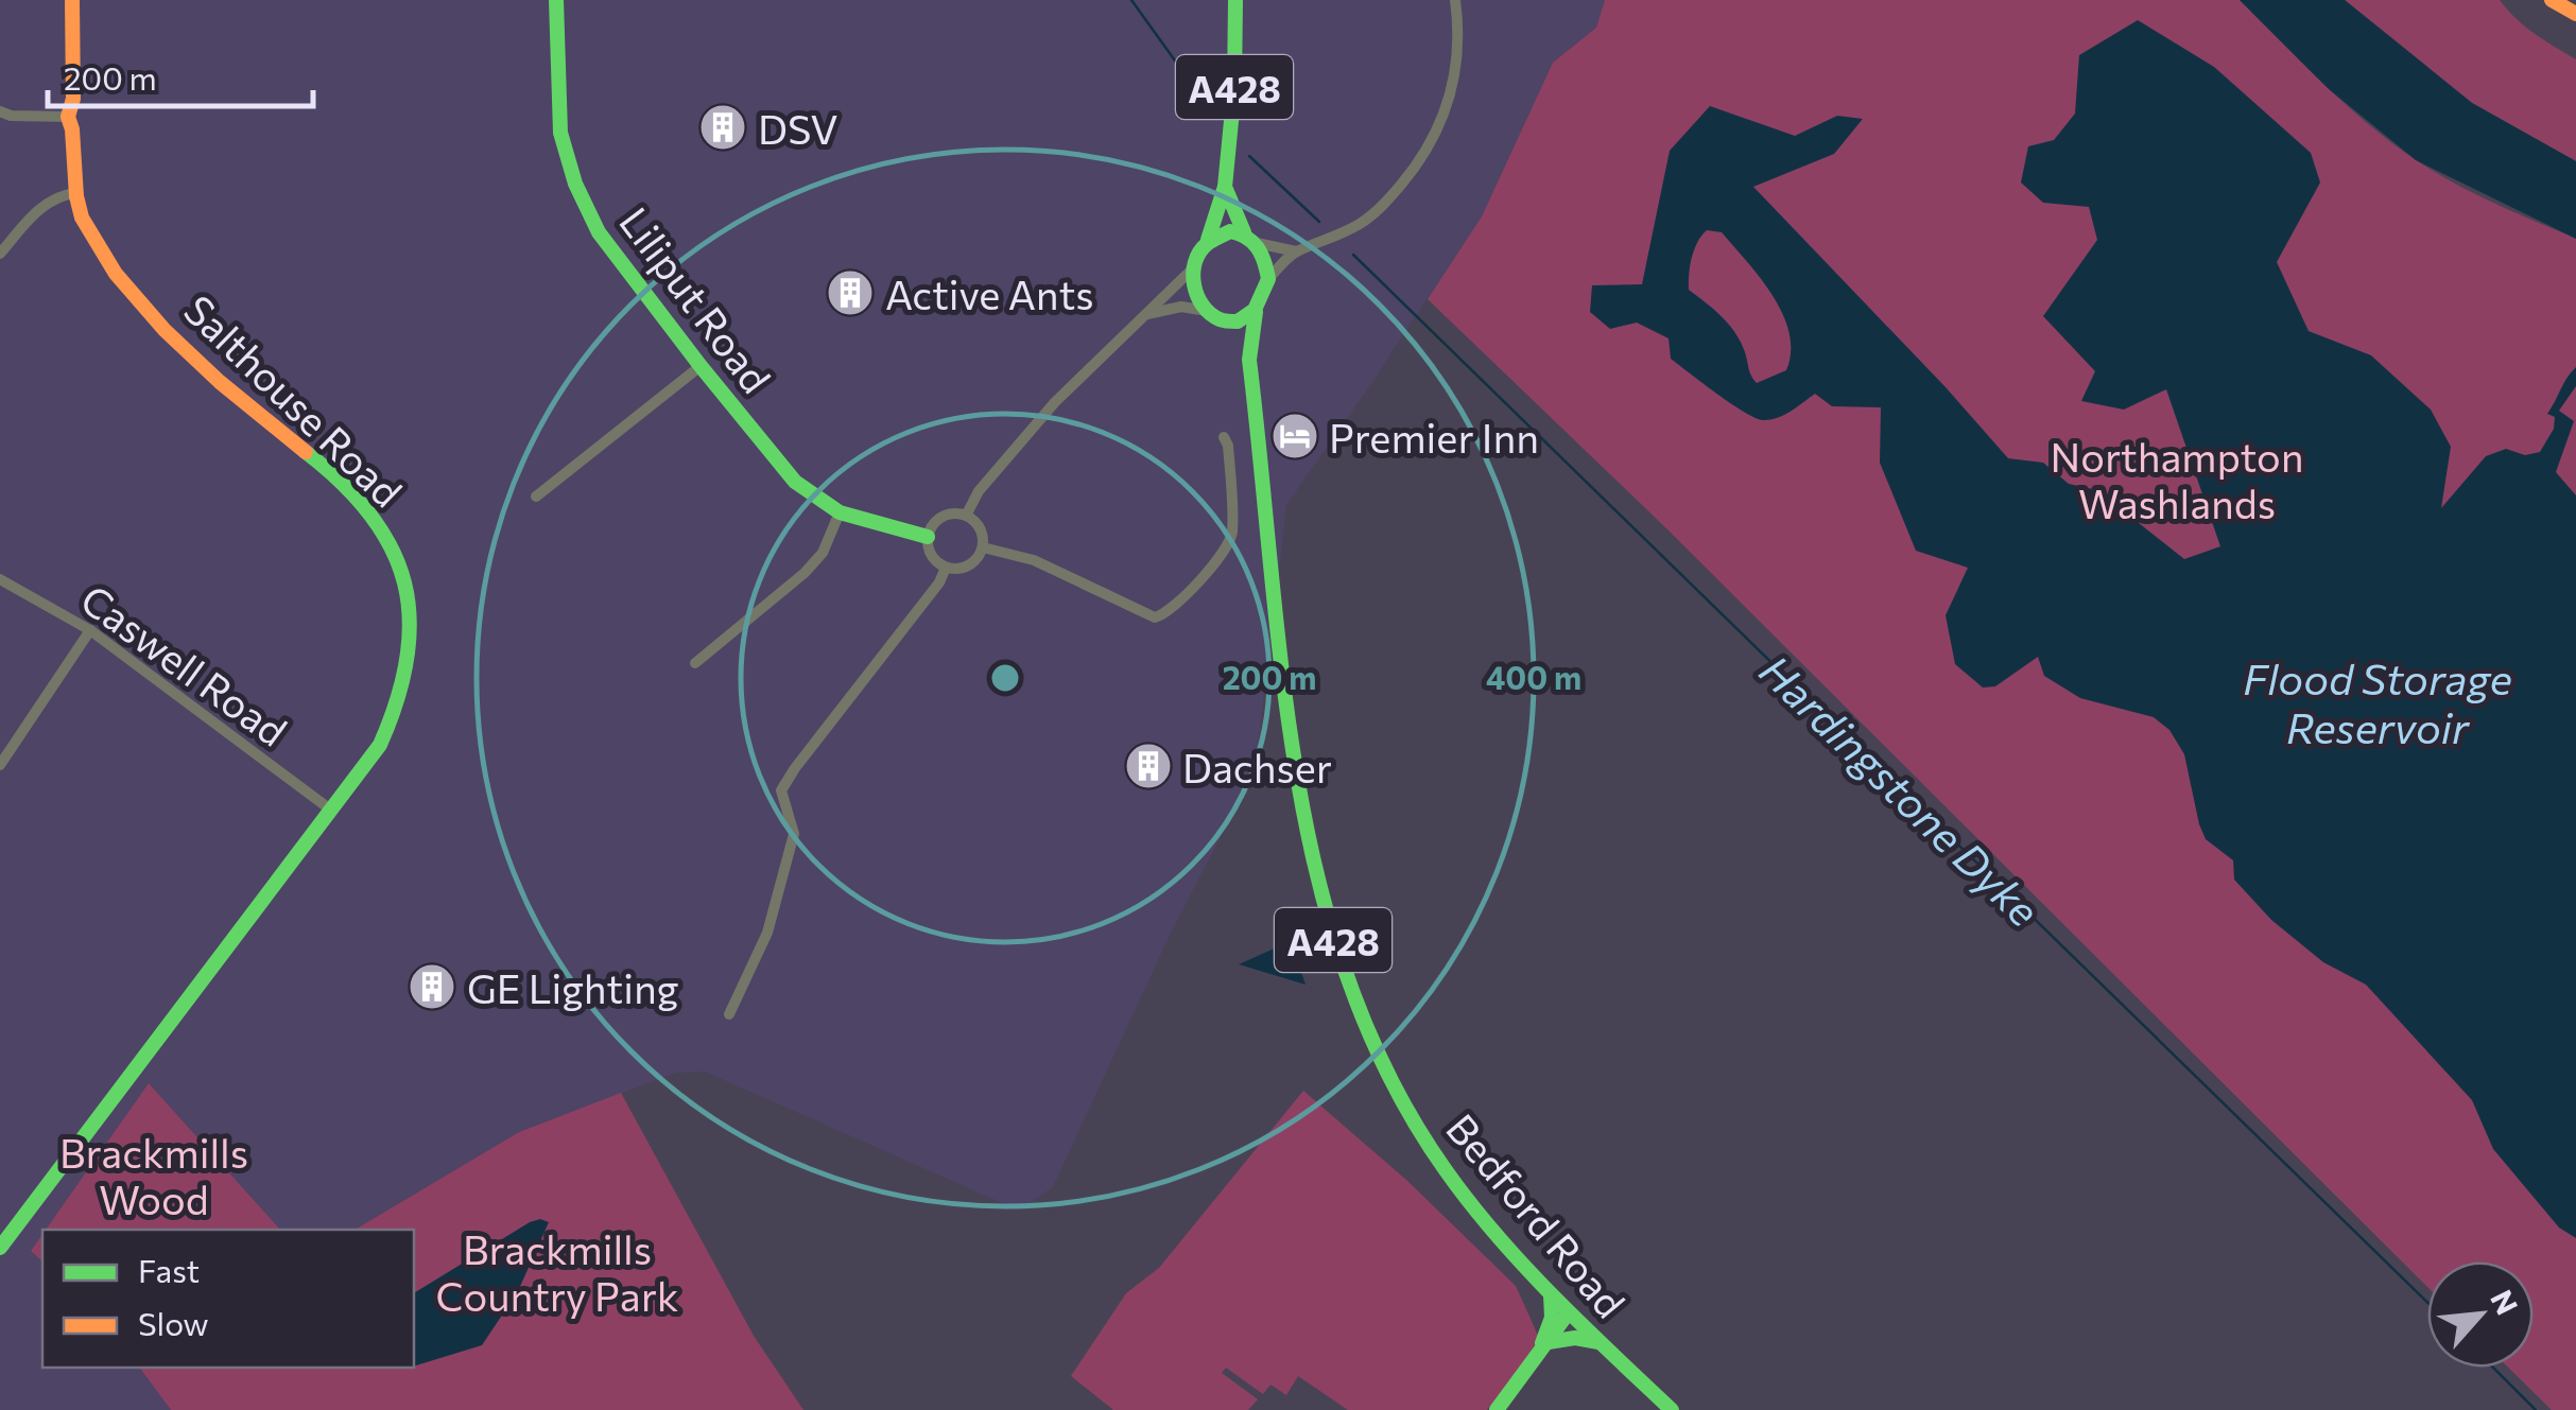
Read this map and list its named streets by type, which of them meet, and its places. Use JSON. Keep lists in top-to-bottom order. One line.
{"streets":{"main road":["A428","Liliput Road","Salthouse Road","Bedford Road"],"street":["Caswell Road"]},"crossings":[["A428","Bedford Road"],["Salthouse Road","Caswell Road"]],"water":["Flood Storage Reservoir","Hardingstone Dyke"],"parks":["Northampton Washlands","Brackmills Wood","Brackmills Country Park"],"places":{"building":["DSV","Active Ants","Dachser","GE Lighting"],"hotel":["Premier Inn"]},"legend":["Fast","Slow"],"scale_bar":"200 m","north":"top right","rings":["200 m","400 m"]}
